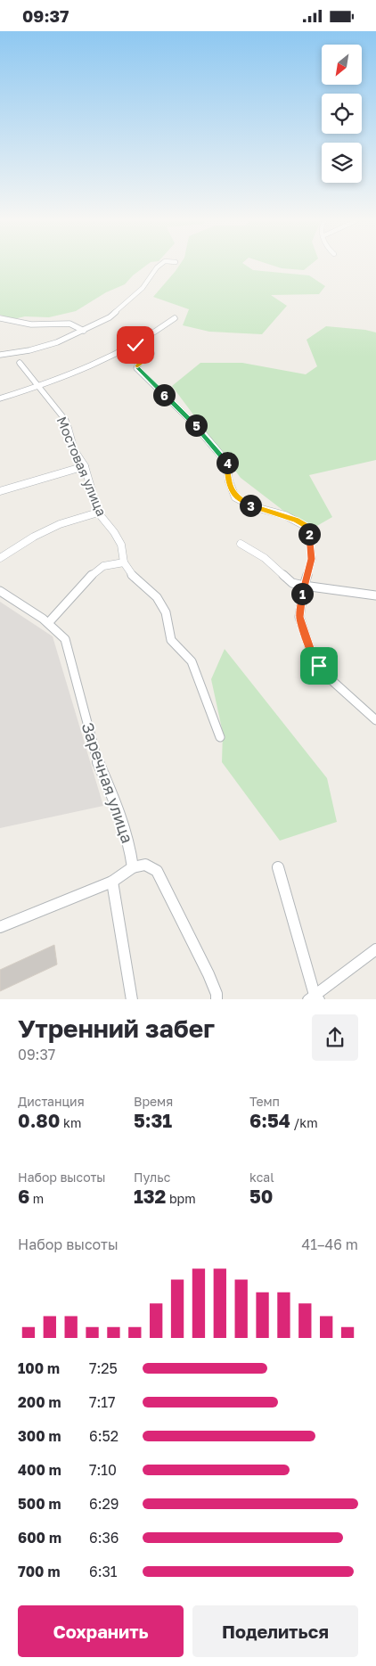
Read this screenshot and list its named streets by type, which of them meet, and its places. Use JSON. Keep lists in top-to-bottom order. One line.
{"streets":{"street":["Мостовая улица","Заречная улица"]},"north":"bottom left","page":{"status":"09:37","pins":["6","5","4","3","2","1"],"heading":["Утренний забег","09:37"],"stats":[["Дистанция","0.80 km"],["Время","5:31"],["Темп","6:54 /km"],["Набор высоты","6 m"],["Пульс","132 bpm"],["kcal","50"]],"chart":["Набор высоты","41–46 m"],"list":[{"name":"100 m","note":"7:25"},{"name":"200 m","note":"7:17"},{"name":"300 m","note":"6:52"},{"name":"400 m","note":"7:10"},{"name":"500 m","note":"6:29"},{"name":"600 m","note":"6:36"},{"name":"700 m","note":"6:31"}],"buttons":["Сохранить","Поделиться"]}}
